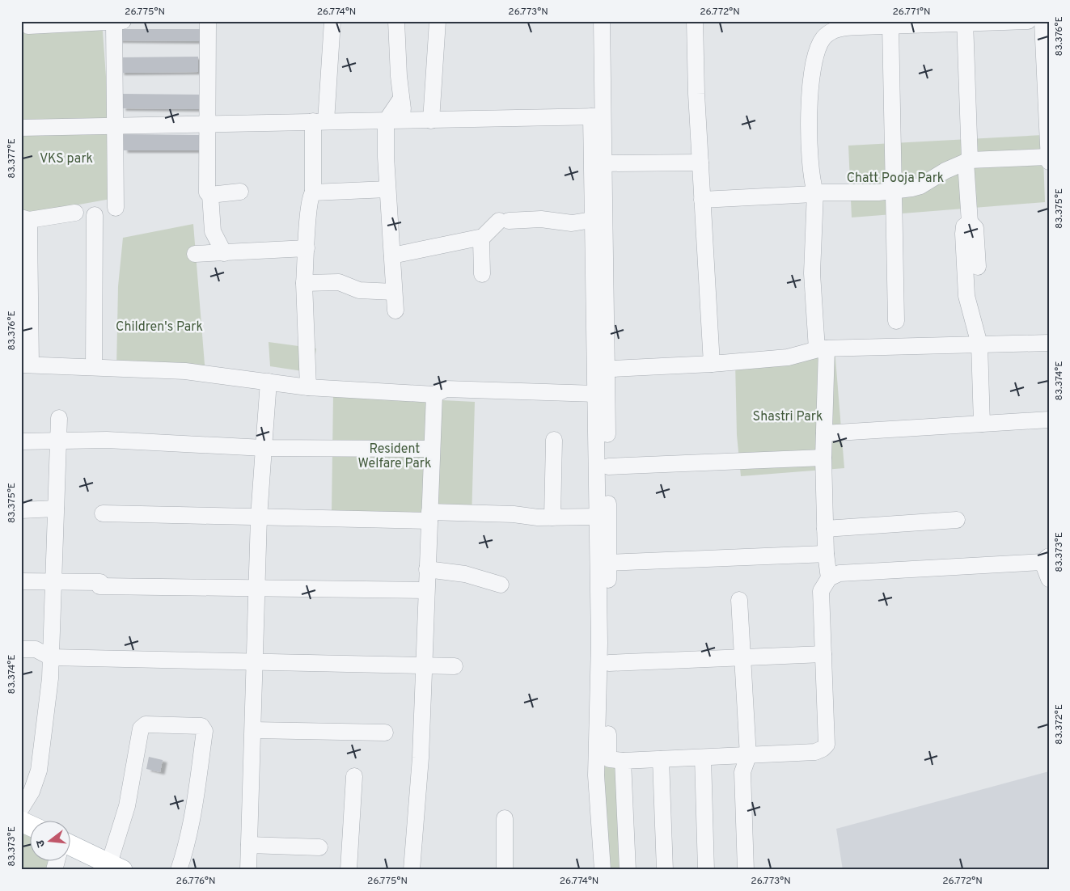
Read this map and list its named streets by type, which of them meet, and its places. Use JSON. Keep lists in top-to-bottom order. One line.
{"parks":["VKS park","Chatt Pooja Park","Children's Park","Shastri Park","Resident Welfare Park"],"north":"left","coordinates":["26.775°N","26.774°N","26.773°N","26.772°N","26.771°N","83.376°E","83.377°E","83.375°E","83.374°E","83.373°E","83.372°E","26.776°N"]}
